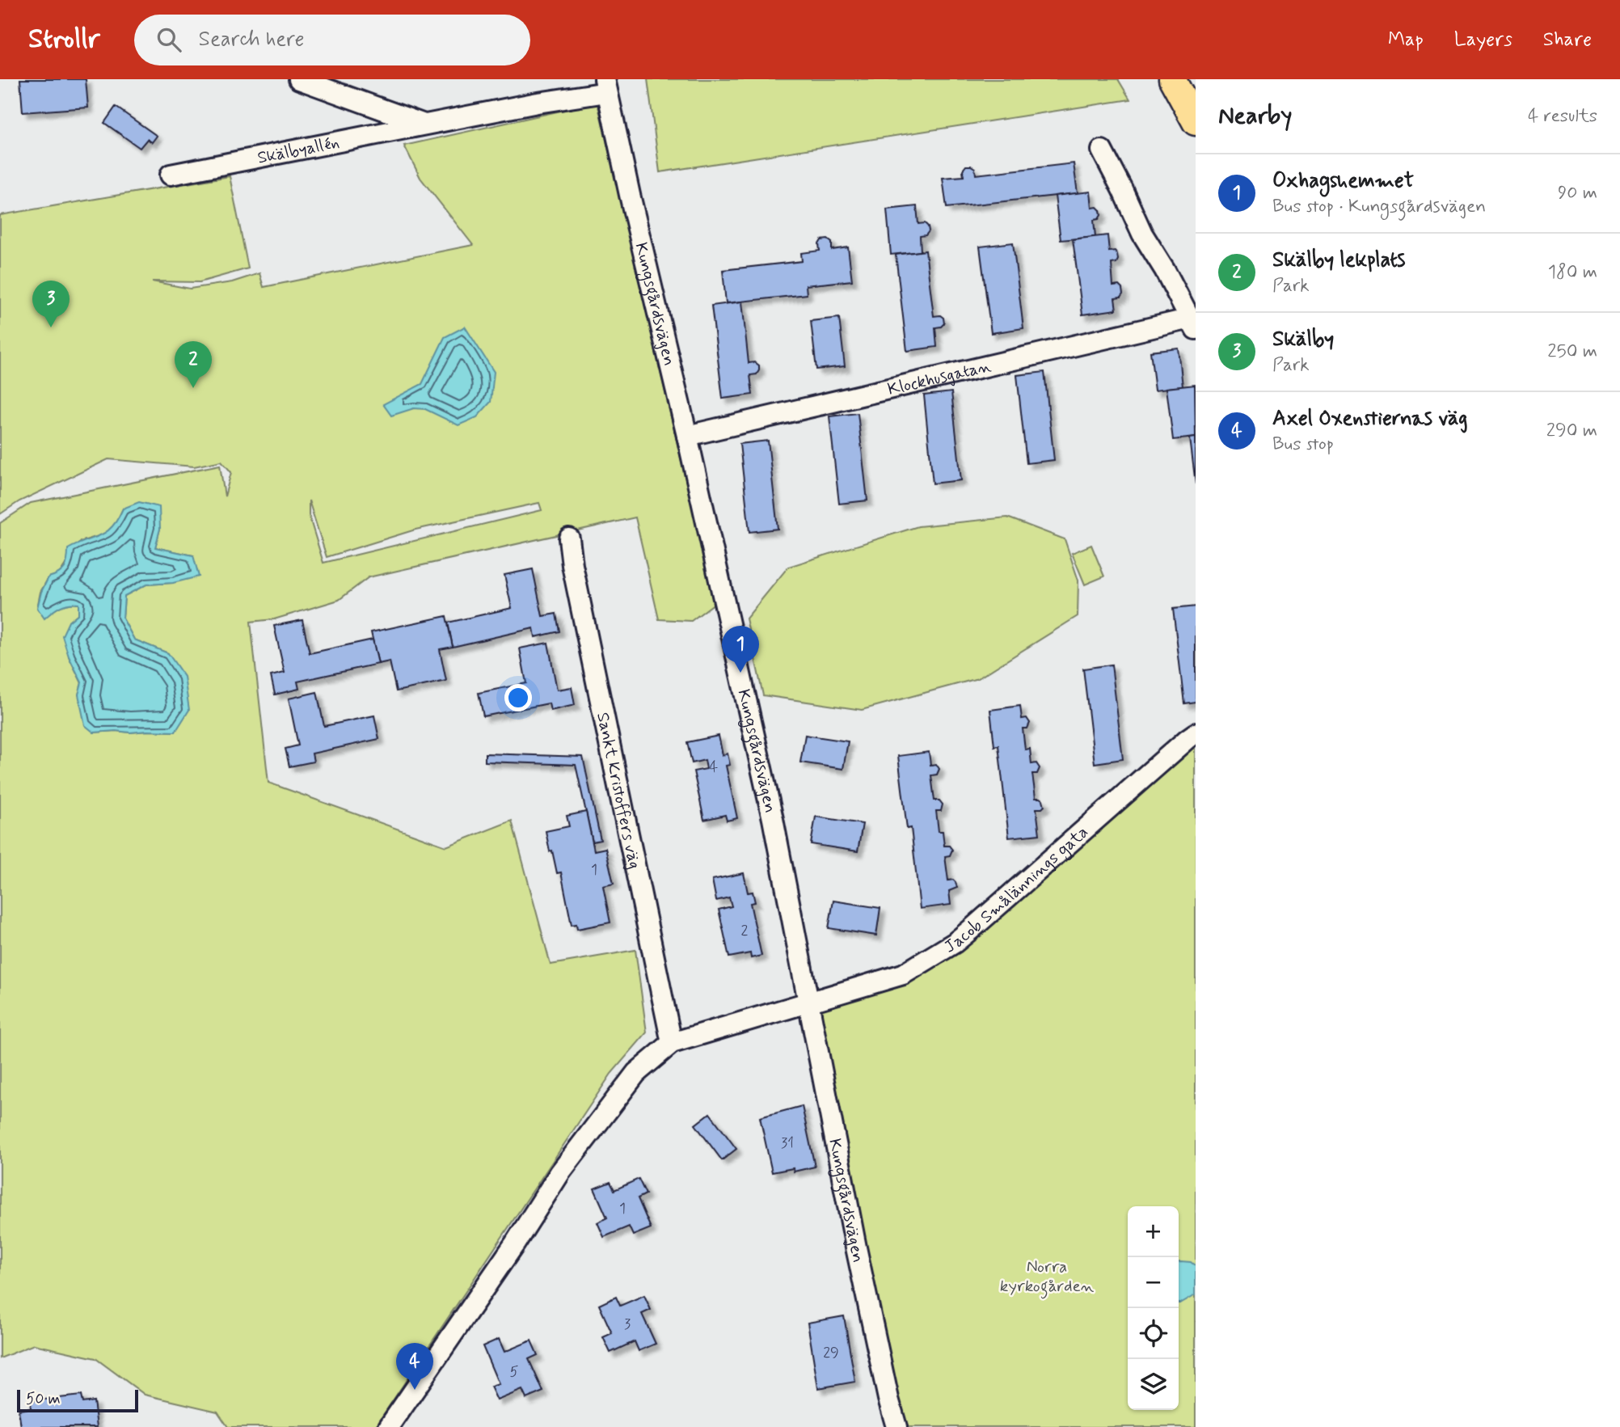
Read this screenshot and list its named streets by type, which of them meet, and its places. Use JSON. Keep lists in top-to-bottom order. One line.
{"streets":{"street":["Skälbyallén","Kungsgårdsvägen","Klockhusgatan","Sankt Kristoffers väg","Jacob Smålännings gata"]},"crossings":[["Skälbyallén","Kungsgårdsvägen"],["Kungsgårdsvägen","Klockhusgatan"],["Kungsgårdsvägen","Jacob Smålännings gata"],["Sankt Kristoffers väg","Jacob Smålännings gata"]],"parks":["Norra kyrkogården"],"house_numbers":["4","1","2","31","1","3","29","5"],"scale_bar":"50 m","page":{"header":"Strollr","search":"Search here","nav":["Map","Layers","Share"],"heading":["Nearby","4 results"],"list":[{"mark":"1","name":"Oxhagshemmet","note":"Bus stop · Kungsgårdsvägen","value":"90 m"},{"mark":"2","name":"Skälby lekplats","note":"Park","value":"180 m"},{"mark":"3","name":"Skälby","note":"Park","value":"250 m"},{"mark":"4","name":"Axel Oxenstiernas väg","note":"Bus stop","value":"290 m"}],"pins":["3","2","1","4"],"map_buttons":["+","−"],"scale":"50 m"}}
